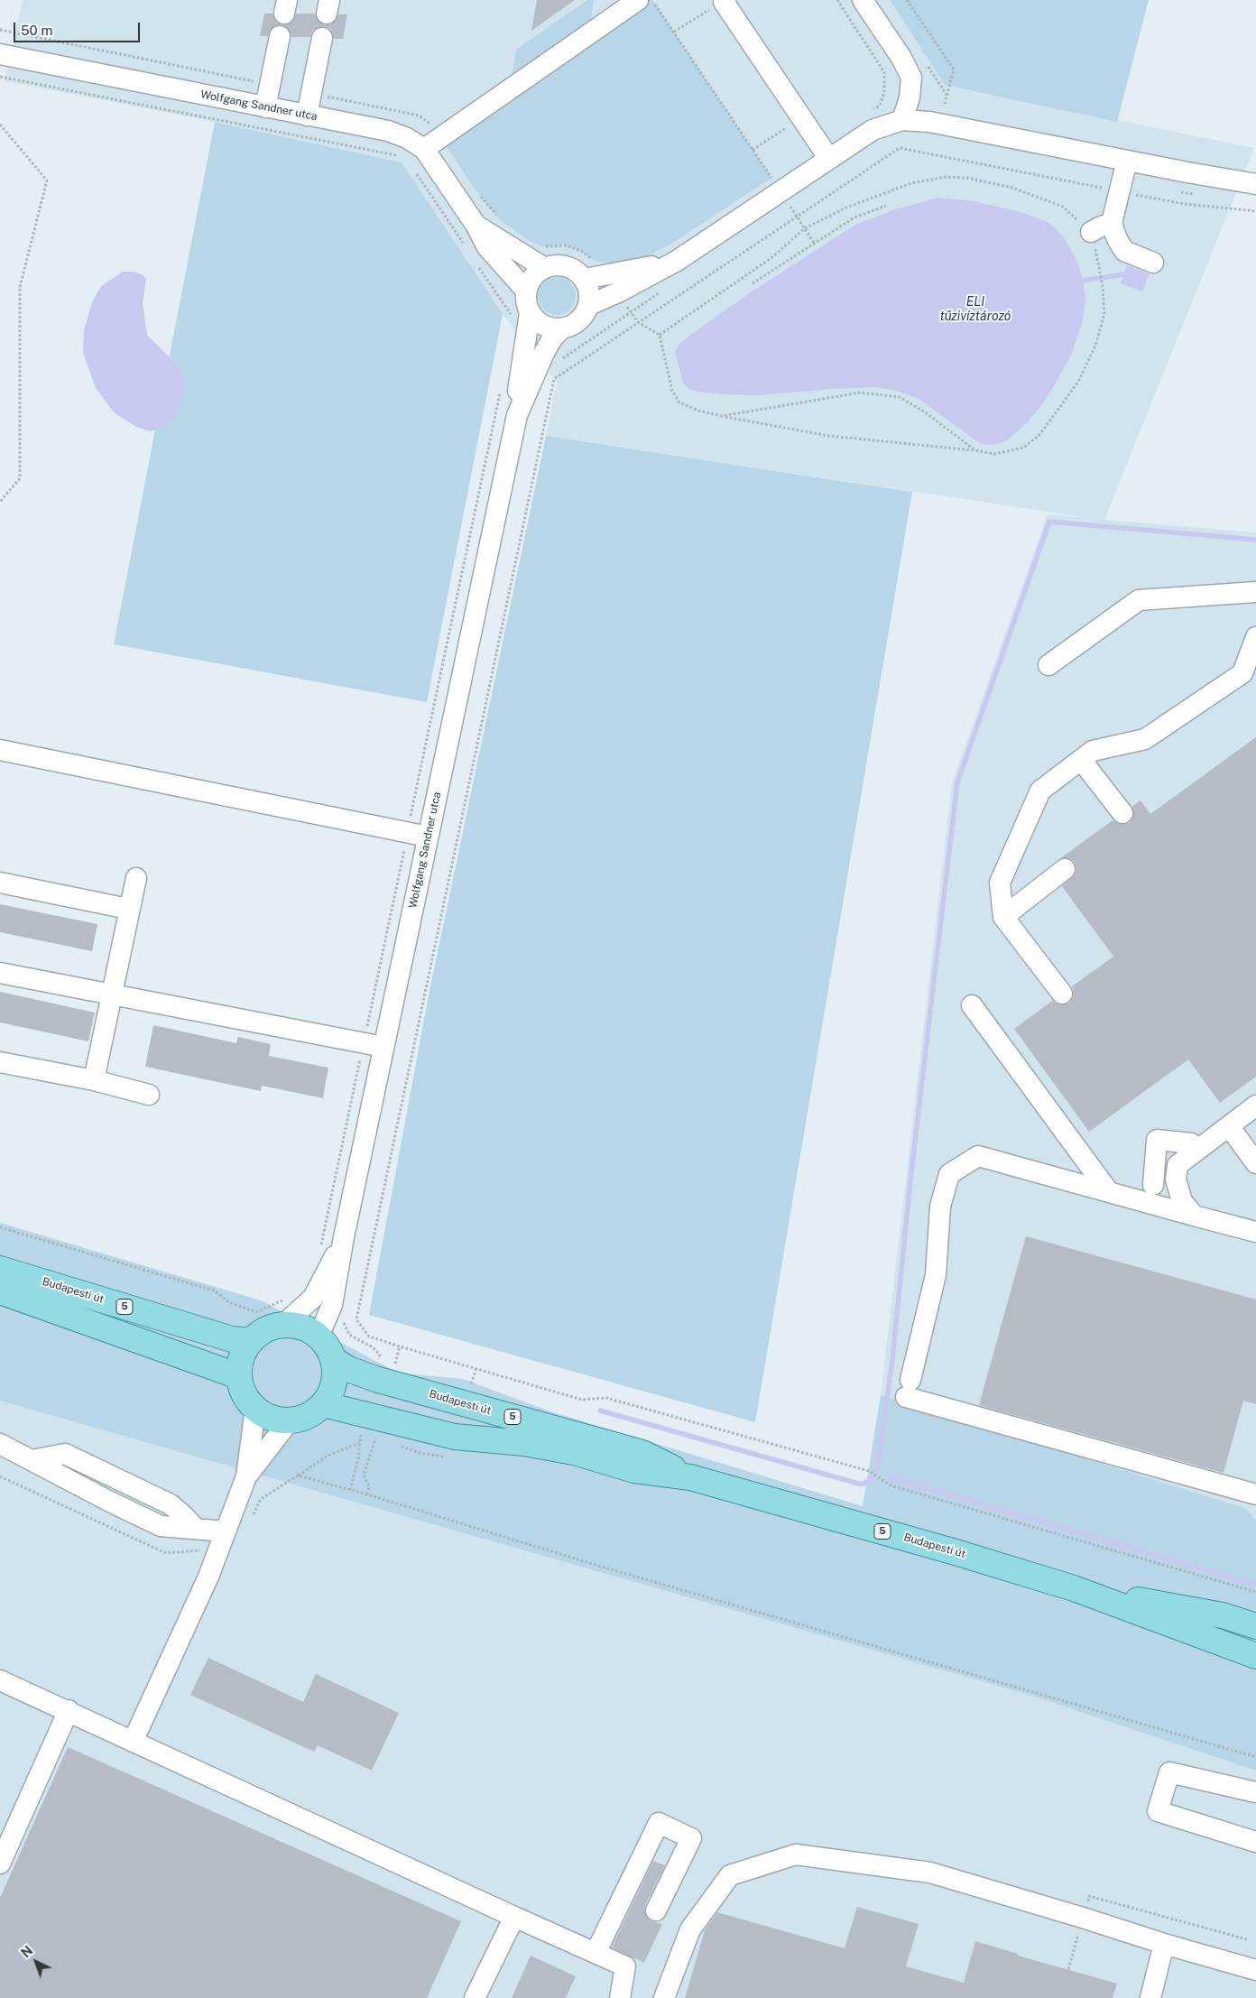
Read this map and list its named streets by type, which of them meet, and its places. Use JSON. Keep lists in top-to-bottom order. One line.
{"streets":{"main road":["Budapesti út","5"],"street":["Wolfgang Sandner utca"]},"crossings":[["Wolfgang Sandner utca","Budapesti út"]],"water":["ELI tűzivíztározó"],"scale_bar":"50 m","north":"top left"}
